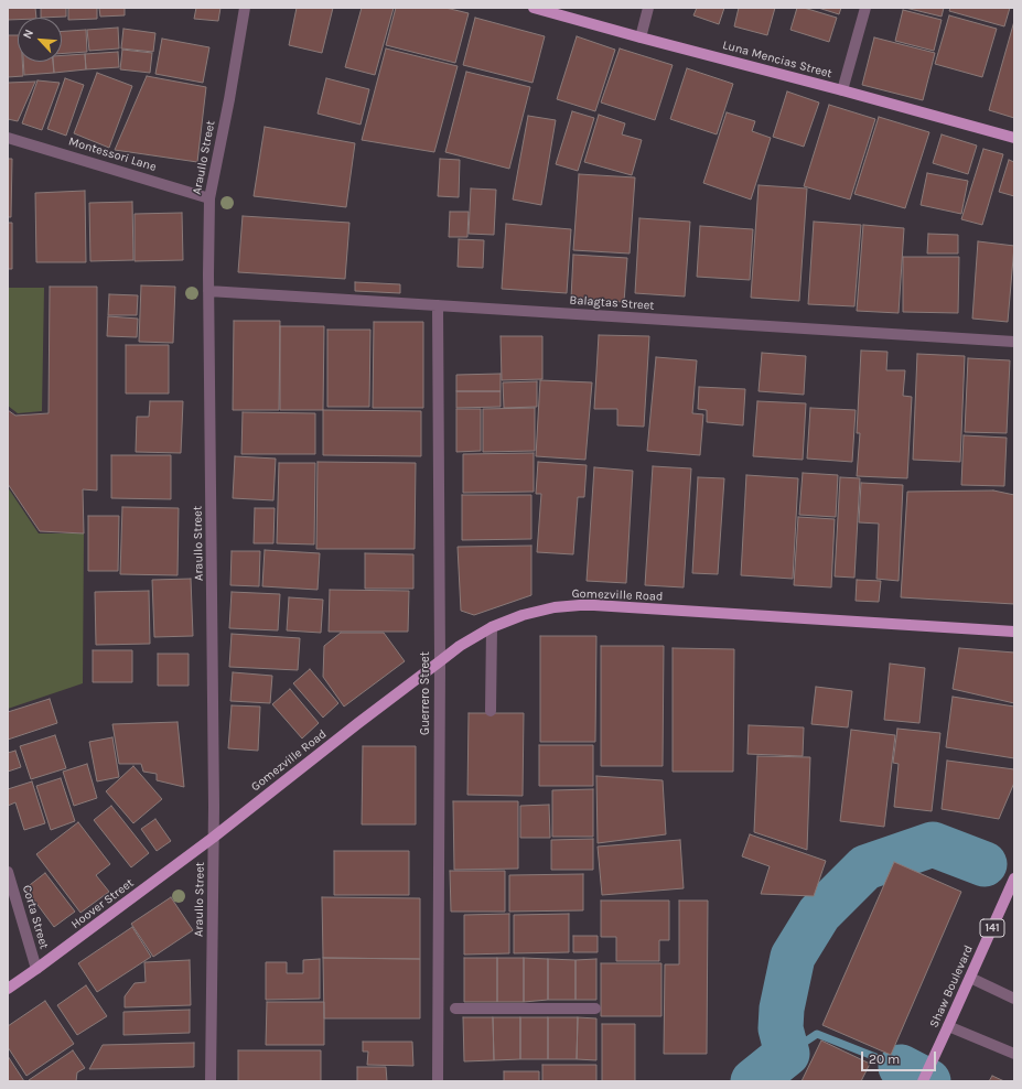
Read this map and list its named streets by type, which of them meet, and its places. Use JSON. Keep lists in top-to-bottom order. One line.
{"streets":{"main road":["Luna Mencias Street","Gomezville Road","Hoover Street","141","Shaw Boulevard"],"street":["Montessori Lane","Araullo Street","Balagtas Street","Guerrero Street","Corta Street"]},"crossings":[["Montessori Lane","Araullo Street"],["Araullo Street","Balagtas Street"],["Araullo Street","Gomezville Road"],["Araullo Street","Hoover Street"],["Balagtas Street","Guerrero Street"],["Gomezville Road","Guerrero Street"],["Gomezville Road","Hoover Street"],["Hoover Street","Corta Street"]],"scale_bar":"20 m","north":"top left"}
